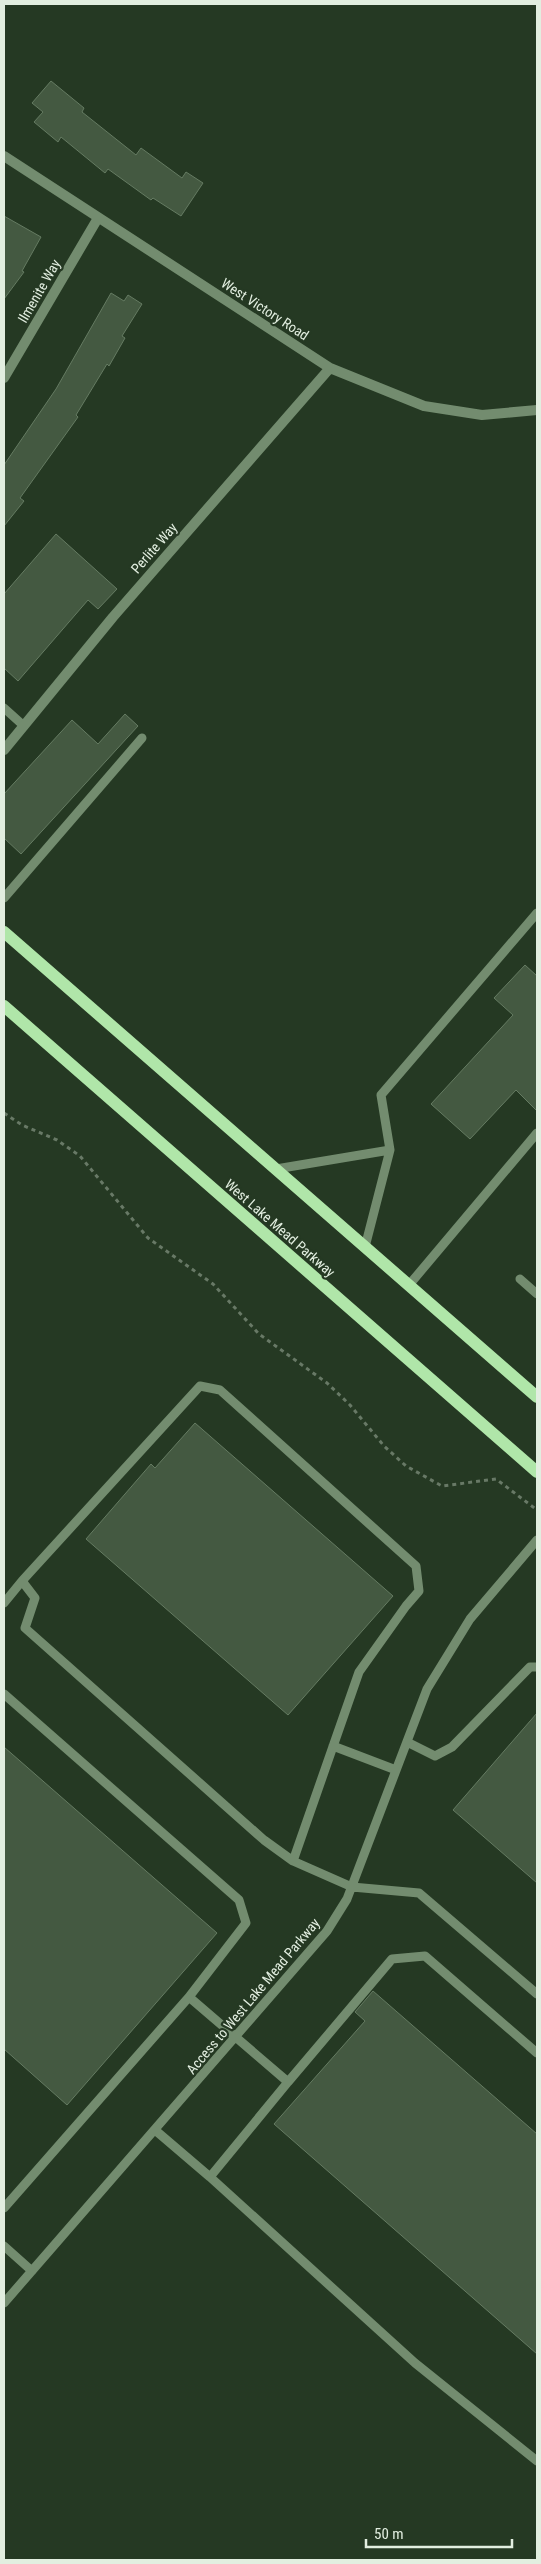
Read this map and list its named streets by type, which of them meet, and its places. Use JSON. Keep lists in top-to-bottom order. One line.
{"streets":{"main road":["West Lake Mead Parkway"],"street":["Ilmenite Way","West Victory Road","Perlite Way"],"lane":["Access to West Lake Mead Parkway"]},"crossings":[["Ilmenite Way","West Victory Road"],["West Victory Road","Perlite Way"]],"scale_bar":"50 m"}
